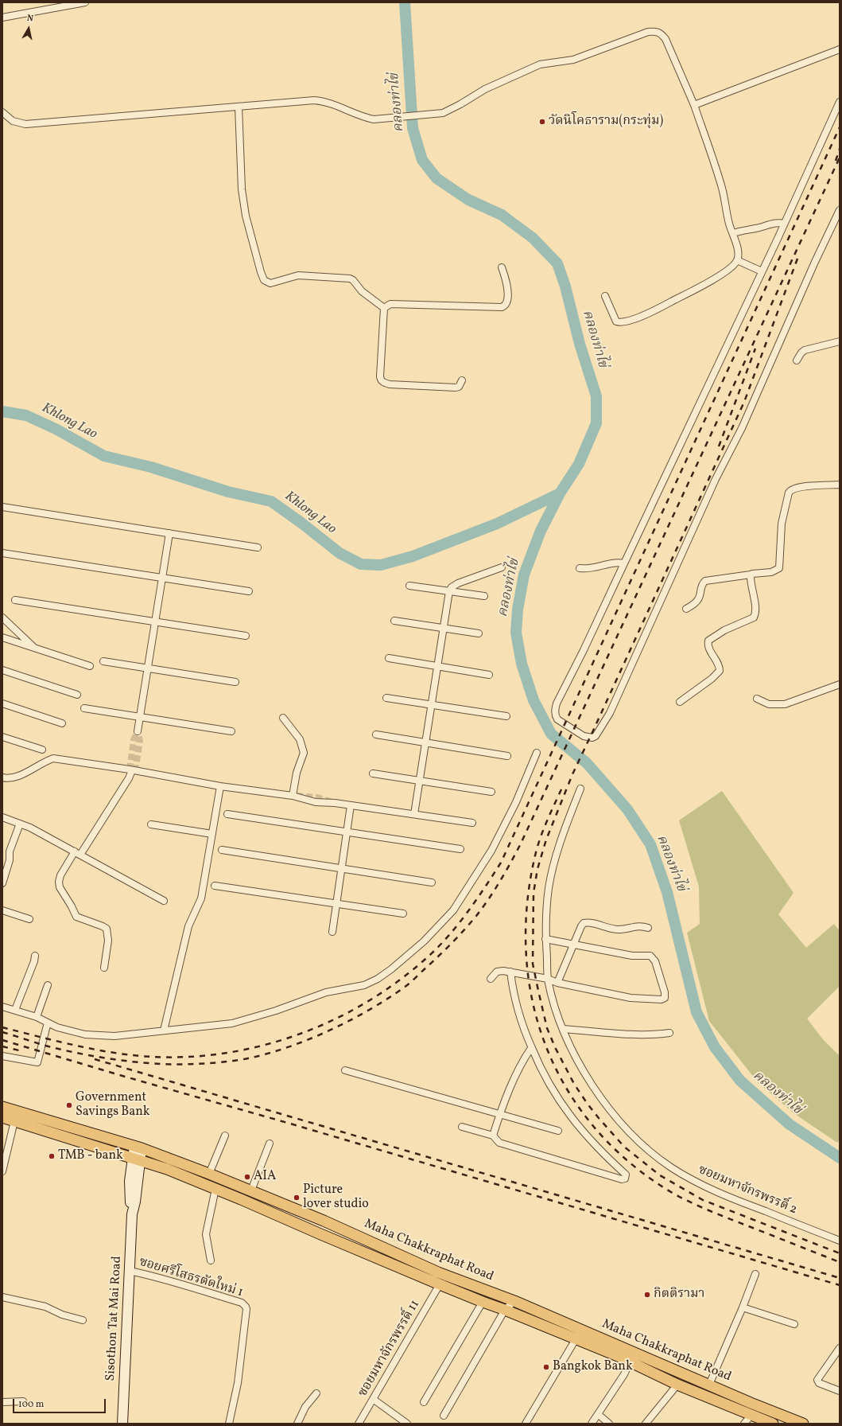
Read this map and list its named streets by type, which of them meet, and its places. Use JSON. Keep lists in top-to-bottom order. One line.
{"streets":{"main road":["Maha Chakkraphat Road"],"street":["ซอยมหาจักรพรรดิ์ 2","ซอยศรีโสธรตัดใหม่ 1","Sisothon Tat Mai Road","ซอยมหาจักรพรรดิ์ 11"]},"crossings":[["Maha Chakkraphat Road","Sisothon Tat Mai Road"],["Maha Chakkraphat Road","ซอยมหาจักรพรรดิ์ 11"],["ซอยศรีโสธรตัดใหม่ 1","Sisothon Tat Mai Road"]],"water":["คลองท่าไข่","Khlong Lao"],"places":["วัดนิโคธาราม(กระทุ่ม)","Government Savings Bank","TMB - bank","AIA","Picture lover studio","กิตติรามา","Bangkok Bank"],"scale_bar":"100 m","north":"top"}
